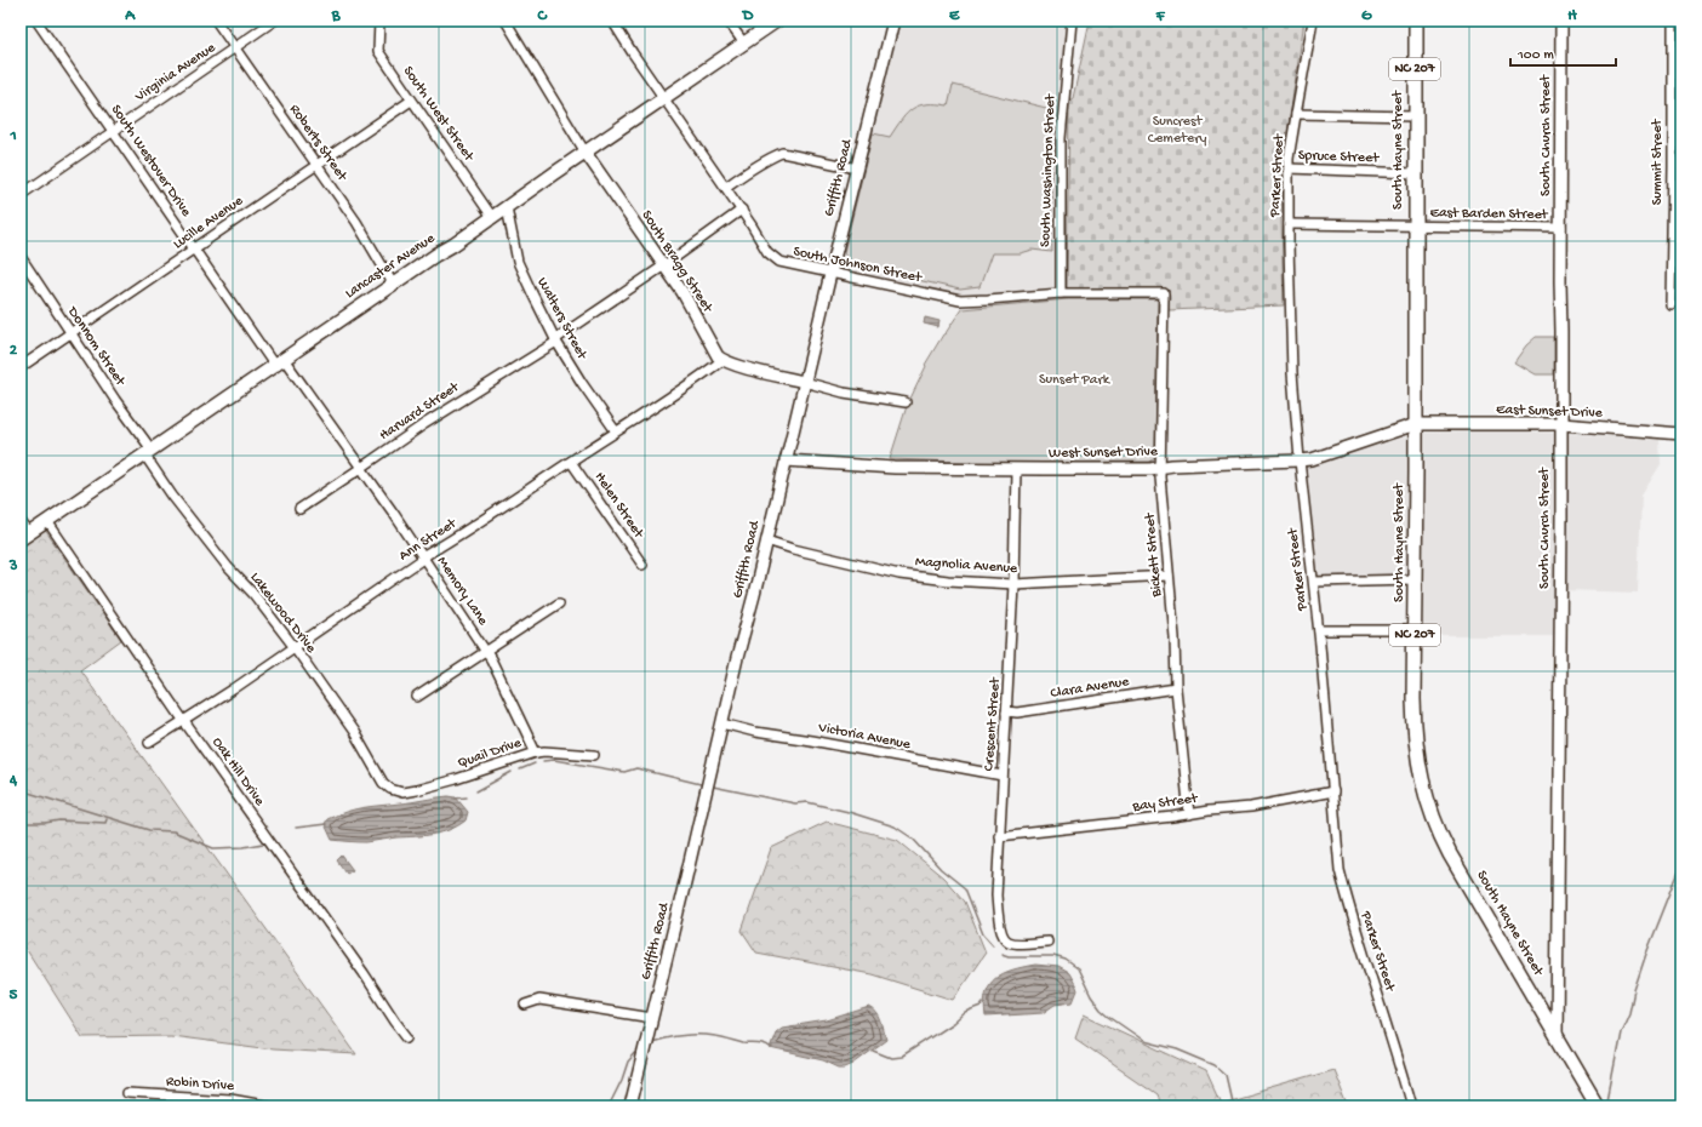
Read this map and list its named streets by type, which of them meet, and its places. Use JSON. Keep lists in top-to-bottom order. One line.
{"streets":{"main road":["NC 207","South Hayne Street","Lancaster Avenue"],"street":["Virginia Avenue","South West Street","South Church Street","Roberts Street","Spruce Street","South Westover Drive","Summit Street","South Washington Street","Parker Street","Griffith Road","East Barden Street","Lucille Avenue","South Bragg Street","South Johnson Street","Walters Street","Donnom Street","Harvard Street","East Sunset Drive","West Sunset Drive","Helen Street","Ann Street","Bickett Street","Magnolia Avenue","Memory Lane","Lakewood Drive","Clara Avenue","Crescent Street","Victoria Avenue","Quail Drive","Oak Hill Drive","Bay Street","Robin Drive"]},"crossings":[["Virginia Avenue","Roberts Street"],["Virginia Avenue","South Westover Drive"],["South West Street","Lucille Avenue"],["South West Street","Lancaster Avenue"],["South Church Street","South Hayne Street"],["South Church Street","East Barden Street"],["South Church Street","East Sunset Drive"],["Roberts Street","Lucille Avenue"],["Roberts Street","Lancaster Avenue"],["South Hayne Street","Spruce Street"],["South Hayne Street","East Barden Street"],["South Hayne Street","East Sunset Drive"],["South Hayne Street","West Sunset Drive"],["Spruce Street","Parker Street"],["South Westover Drive","Lucille Avenue"],["South Westover Drive","Lancaster Avenue"],["South Westover Drive","Memory Lane"],["South Washington Street","South Johnson Street"],["Parker Street","East Barden Street"],["Parker Street","West Sunset Drive"],["Parker Street","Bay Street"],["Griffith Road","South Johnson Street"],["Griffith Road","West Sunset Drive"],["Griffith Road","Magnolia Avenue"],["Griffith Road","Victoria Avenue"],["Lucille Avenue","Donnom Street"],["South Bragg Street","Lancaster Avenue"],["South Bragg Street","Harvard Street"],["South Bragg Street","Ann Street"],["South Johnson Street","Lancaster Avenue"],["South Johnson Street","Harvard Street"],["South Johnson Street","Bickett Street"],["Lancaster Avenue","Walters Street"],["Lancaster Avenue","Donnom Street"],["Lancaster Avenue","Memory Lane"],["Lancaster Avenue","Lakewood Drive"],["Lancaster Avenue","Oak Hill Drive"],["Walters Street","Harvard Street"],["Walters Street","Ann Street"],["Donnom Street","Lakewood Drive"],["Harvard Street","Memory Lane"],["East Sunset Drive","West Sunset Drive"],["West Sunset Drive","Bickett Street"],["West Sunset Drive","Crescent Street"],["Helen Street","Ann Street"],["Ann Street","Memory Lane"],["Ann Street","Lakewood Drive"],["Ann Street","Oak Hill Drive"],["Bickett Street","Magnolia Avenue"],["Bickett Street","Clara Avenue"],["Bickett Street","Bay Street"],["Magnolia Avenue","Crescent Street"],["Memory Lane","Quail Drive"],["Lakewood Drive","Quail Drive"],["Clara Avenue","Crescent Street"],["Crescent Street","Victoria Avenue"],["Crescent Street","Bay Street"]],"parks":["Suncrest Cemetery","Sunset Park"],"scale_bar":"100 m","grid":{"columns":["A","B","C","D","E","F","G","H"],"rows":["1","2","3","4","5"]}}
